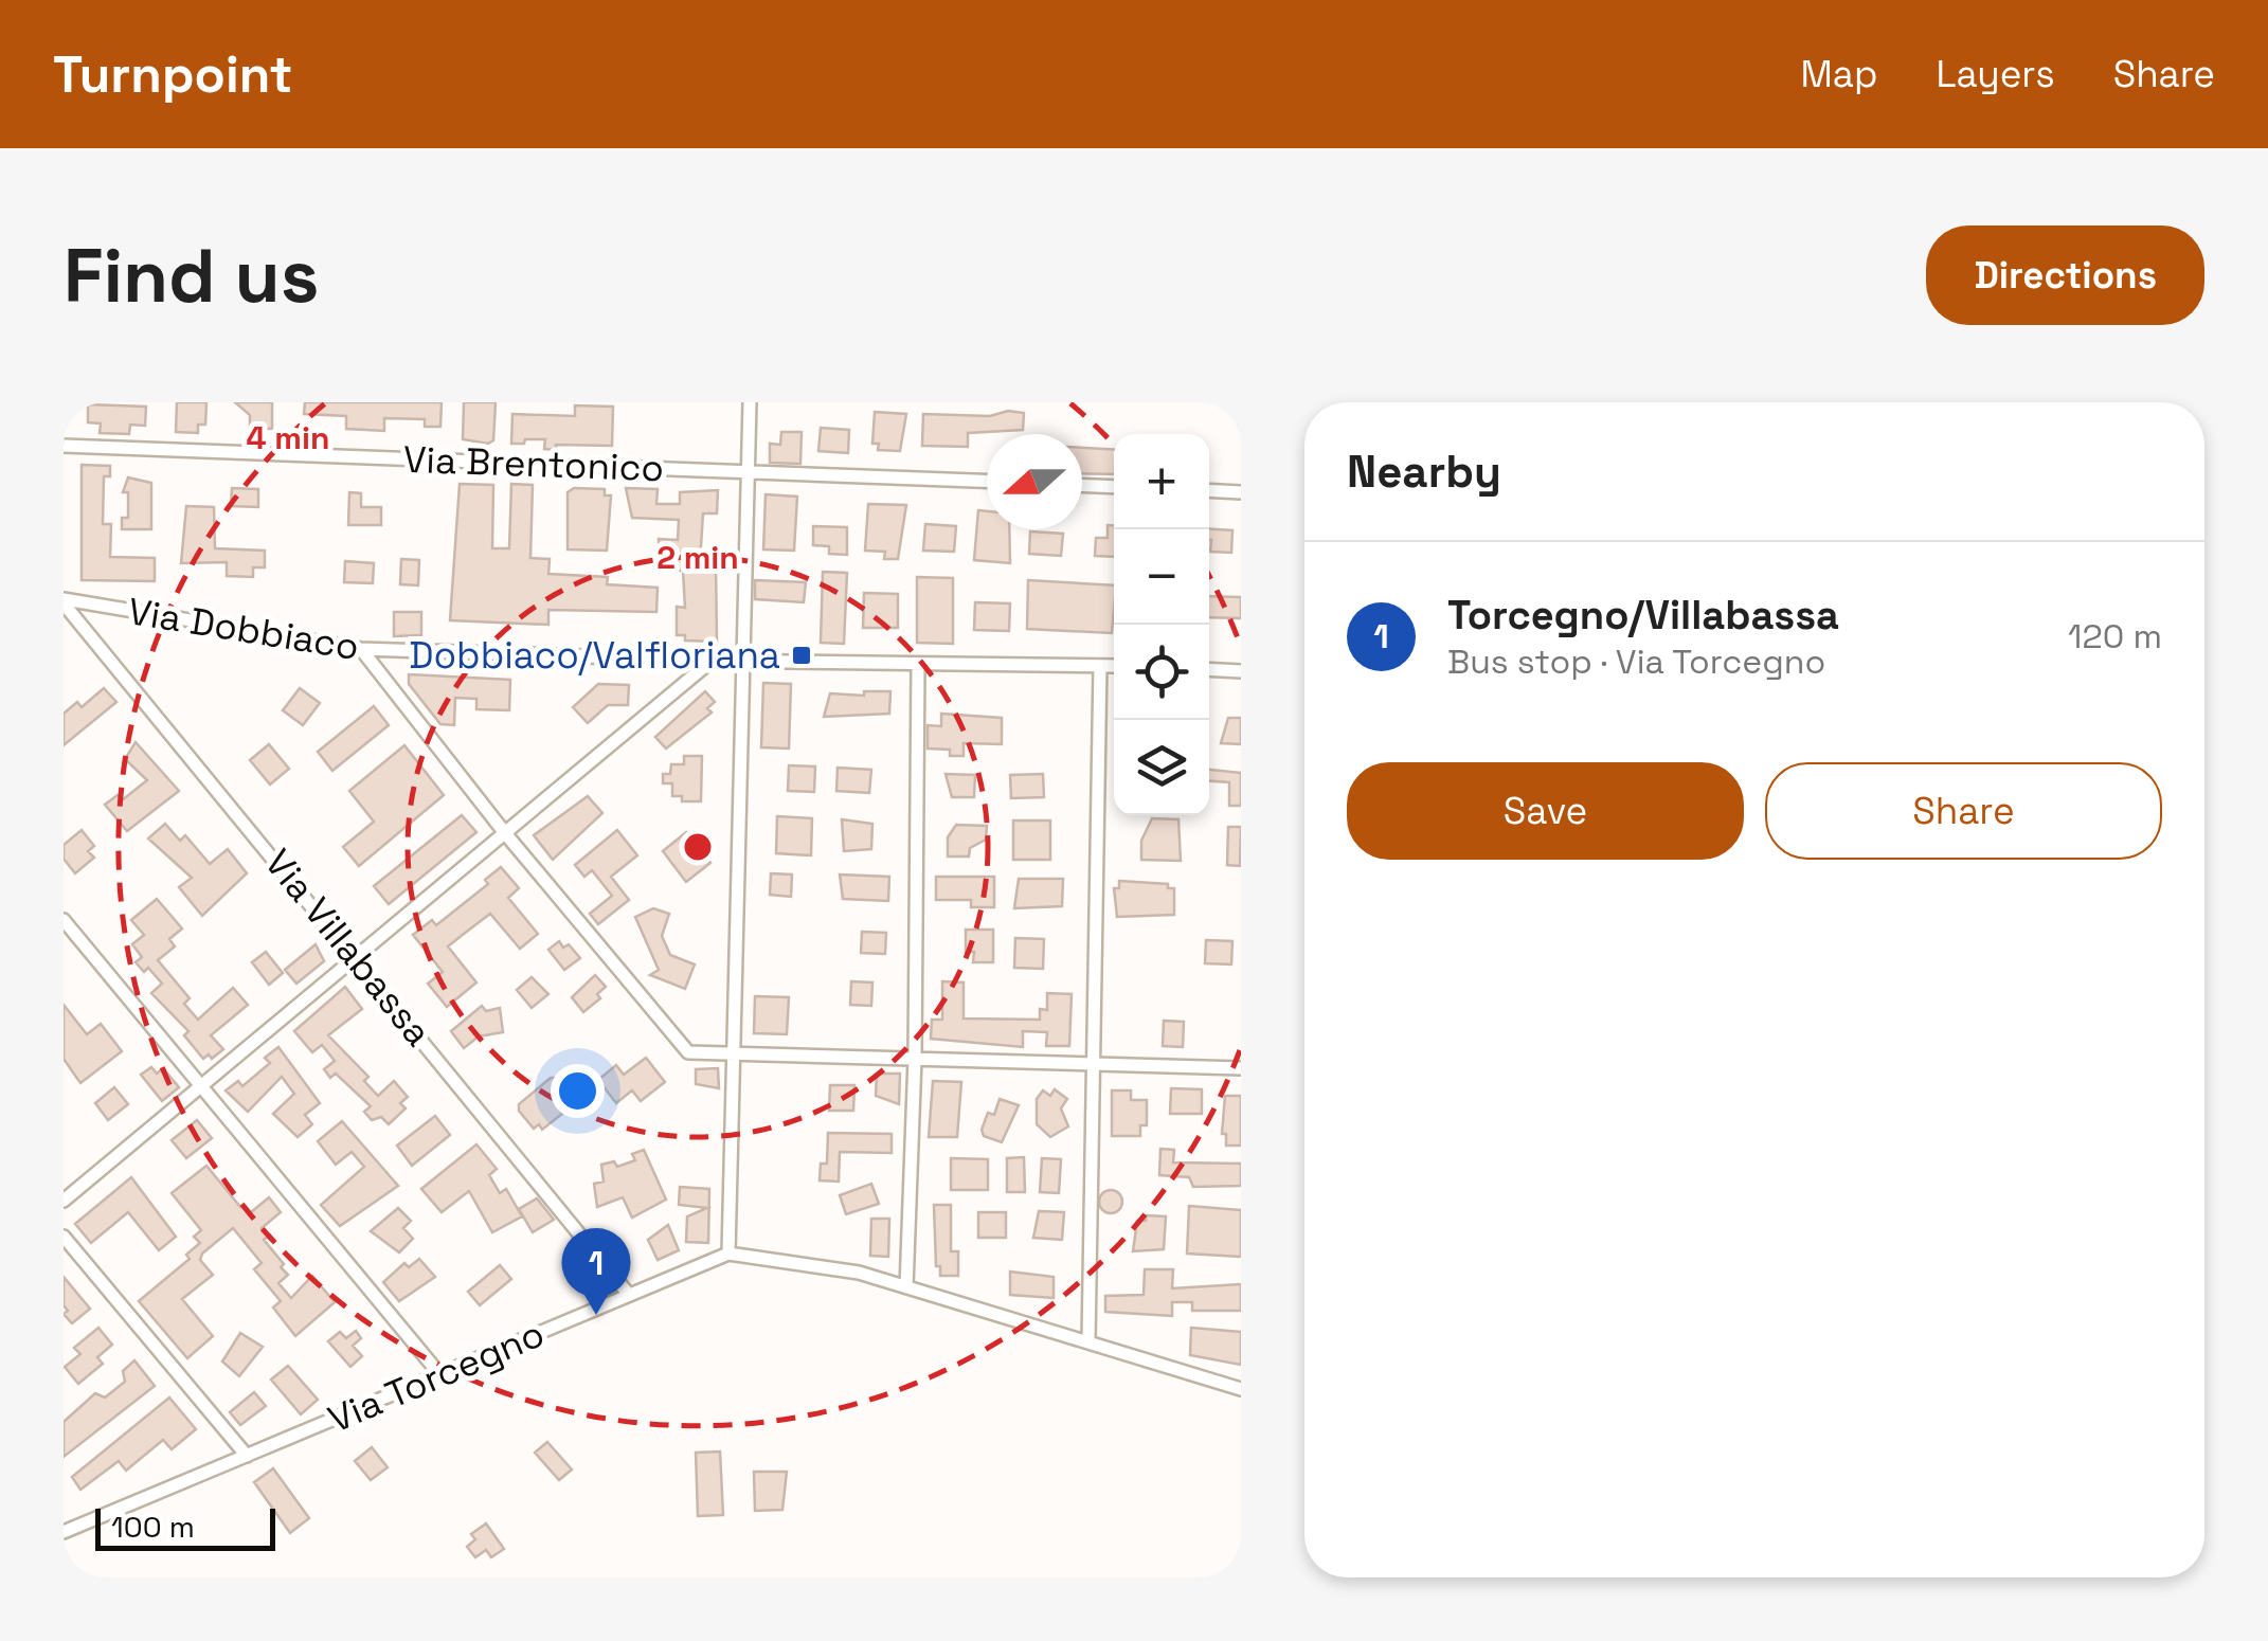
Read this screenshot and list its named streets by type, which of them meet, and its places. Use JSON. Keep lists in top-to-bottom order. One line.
{"streets":{"street":["Via Brentonico","Via Dobbiaco","Via Villabassa","Via Torcegno"]},"crossings":[["Via Dobbiaco","Via Villabassa"],["Via Villabassa","Via Torcegno"]],"places":{"transit":["Dobbiaco/Valfloriana"]},"scale_bar":"100 m","north":"left","page":{"header":"Turnpoint","nav":["Map","Layers","Share"],"buttons":["Directions",["Save","Share"]],"title":"Find us","heading":"Nearby","map_buttons":["+","−"],"list":[{"mark":"1","name":"Torcegno/Villabassa","note":"Bus stop · Via Torcegno","value":"120 m"}],"pins":"1","scale":"100 m"},"rings":["4 min","2 min"]}
